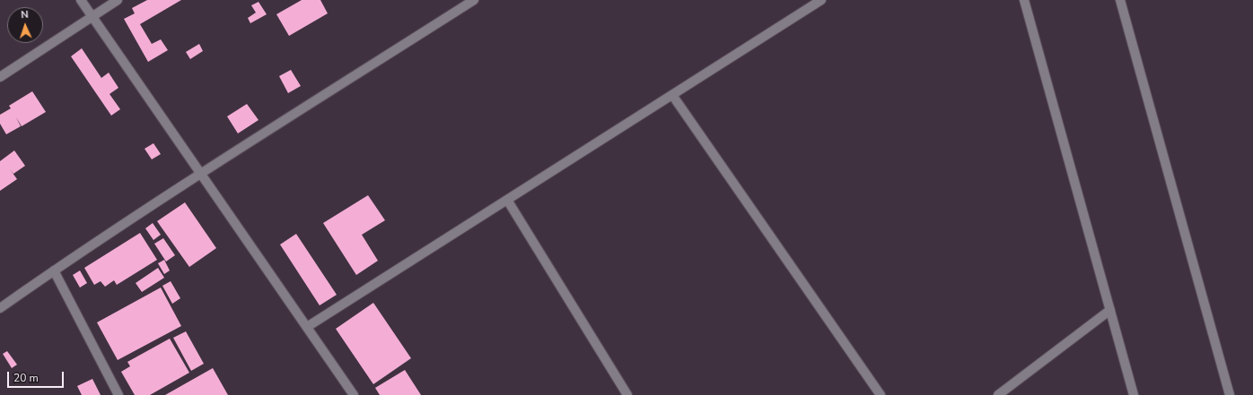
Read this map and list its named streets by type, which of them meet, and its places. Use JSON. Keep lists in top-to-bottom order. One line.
{"scale_bar":"20 m","north":"top"}
